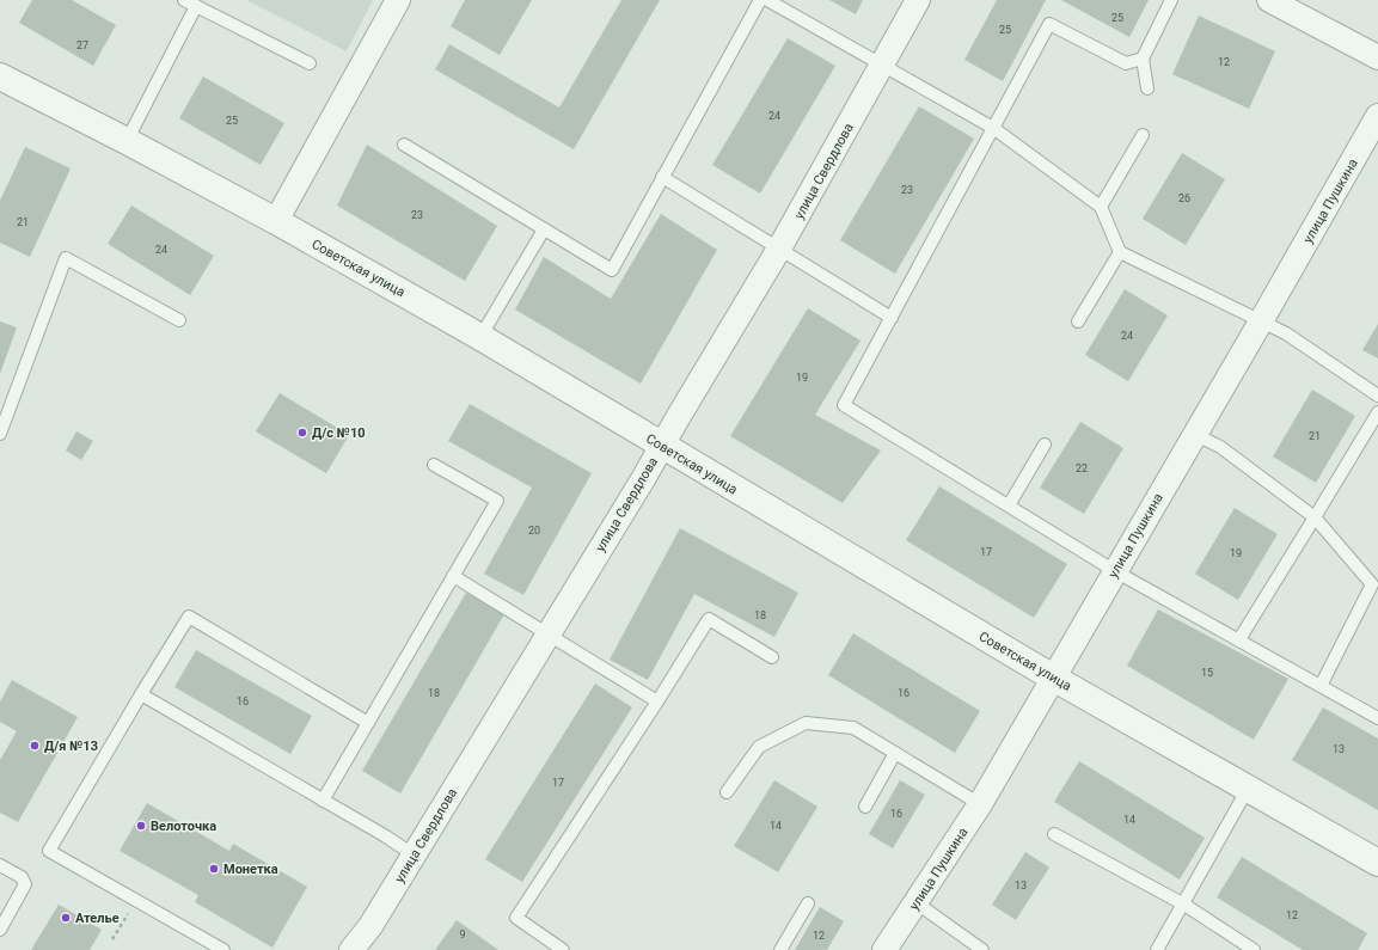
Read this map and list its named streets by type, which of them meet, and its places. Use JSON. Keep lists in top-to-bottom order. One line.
{"streets":{"street":["улица Свердлова","улица Пушкина","Советская улица"]},"crossings":[["улица Свердлова","Советская улица"],["улица Пушкина","Советская улица"]],"places":["Д/с №10","Д/я №13","Велоточка","Монетка","Ателье"],"house_numbers":["25","25","27","12","24","25","23","26","23","21","24","24","19","21","22","20","17","19","18","15","18","16","16","13","17","16","14","14","13","12","9","12"]}
